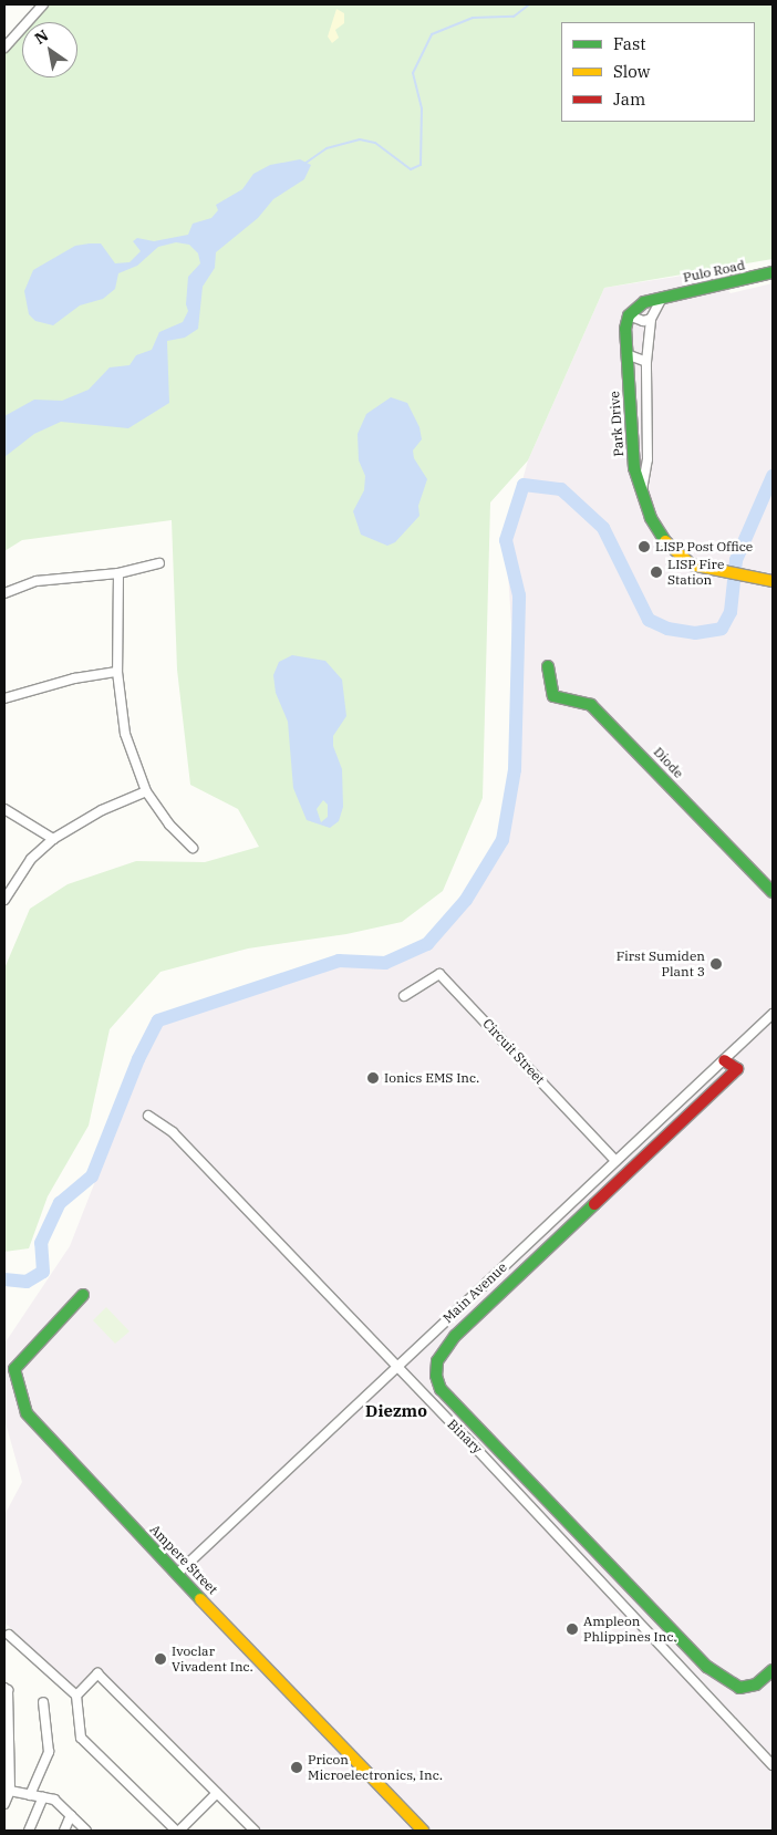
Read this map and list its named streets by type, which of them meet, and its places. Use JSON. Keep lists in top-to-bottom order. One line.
{"streets":{"street":["Pulo Road","Park Drive","Diode","Circuit Street","Main Avenue","Binary","Ampere Street"]},"crossings":[["Pulo Road","Park Drive"],["Circuit Street","Main Avenue"],["Main Avenue","Binary"],["Main Avenue","Ampere Street"]],"districts":["Diezmo"],"places":["LISP Post Office","LISP Fire Station","First Sumiden Plant 3","Ionics EMS Inc.","Ampleon Phlippines Inc.","Ivoclar Vivadent Inc.","Pricon Microelectronics, Inc."],"legend":["Fast","Slow","Jam"],"north":"top left"}
